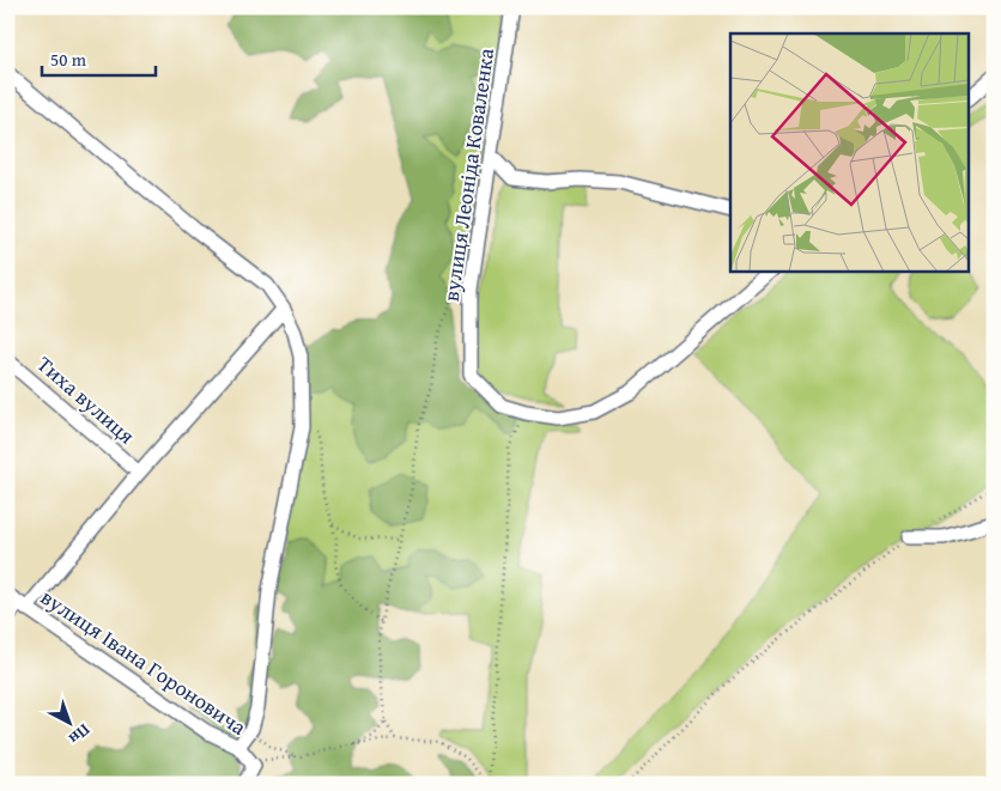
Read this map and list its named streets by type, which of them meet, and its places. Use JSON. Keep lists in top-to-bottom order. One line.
{"streets":{"street":["вулиця Леоніда Коваленка","Тиха вулиця","вулиця Івана Гороновича"]},"scale_bar":"50 m","north":"bottom right"}
